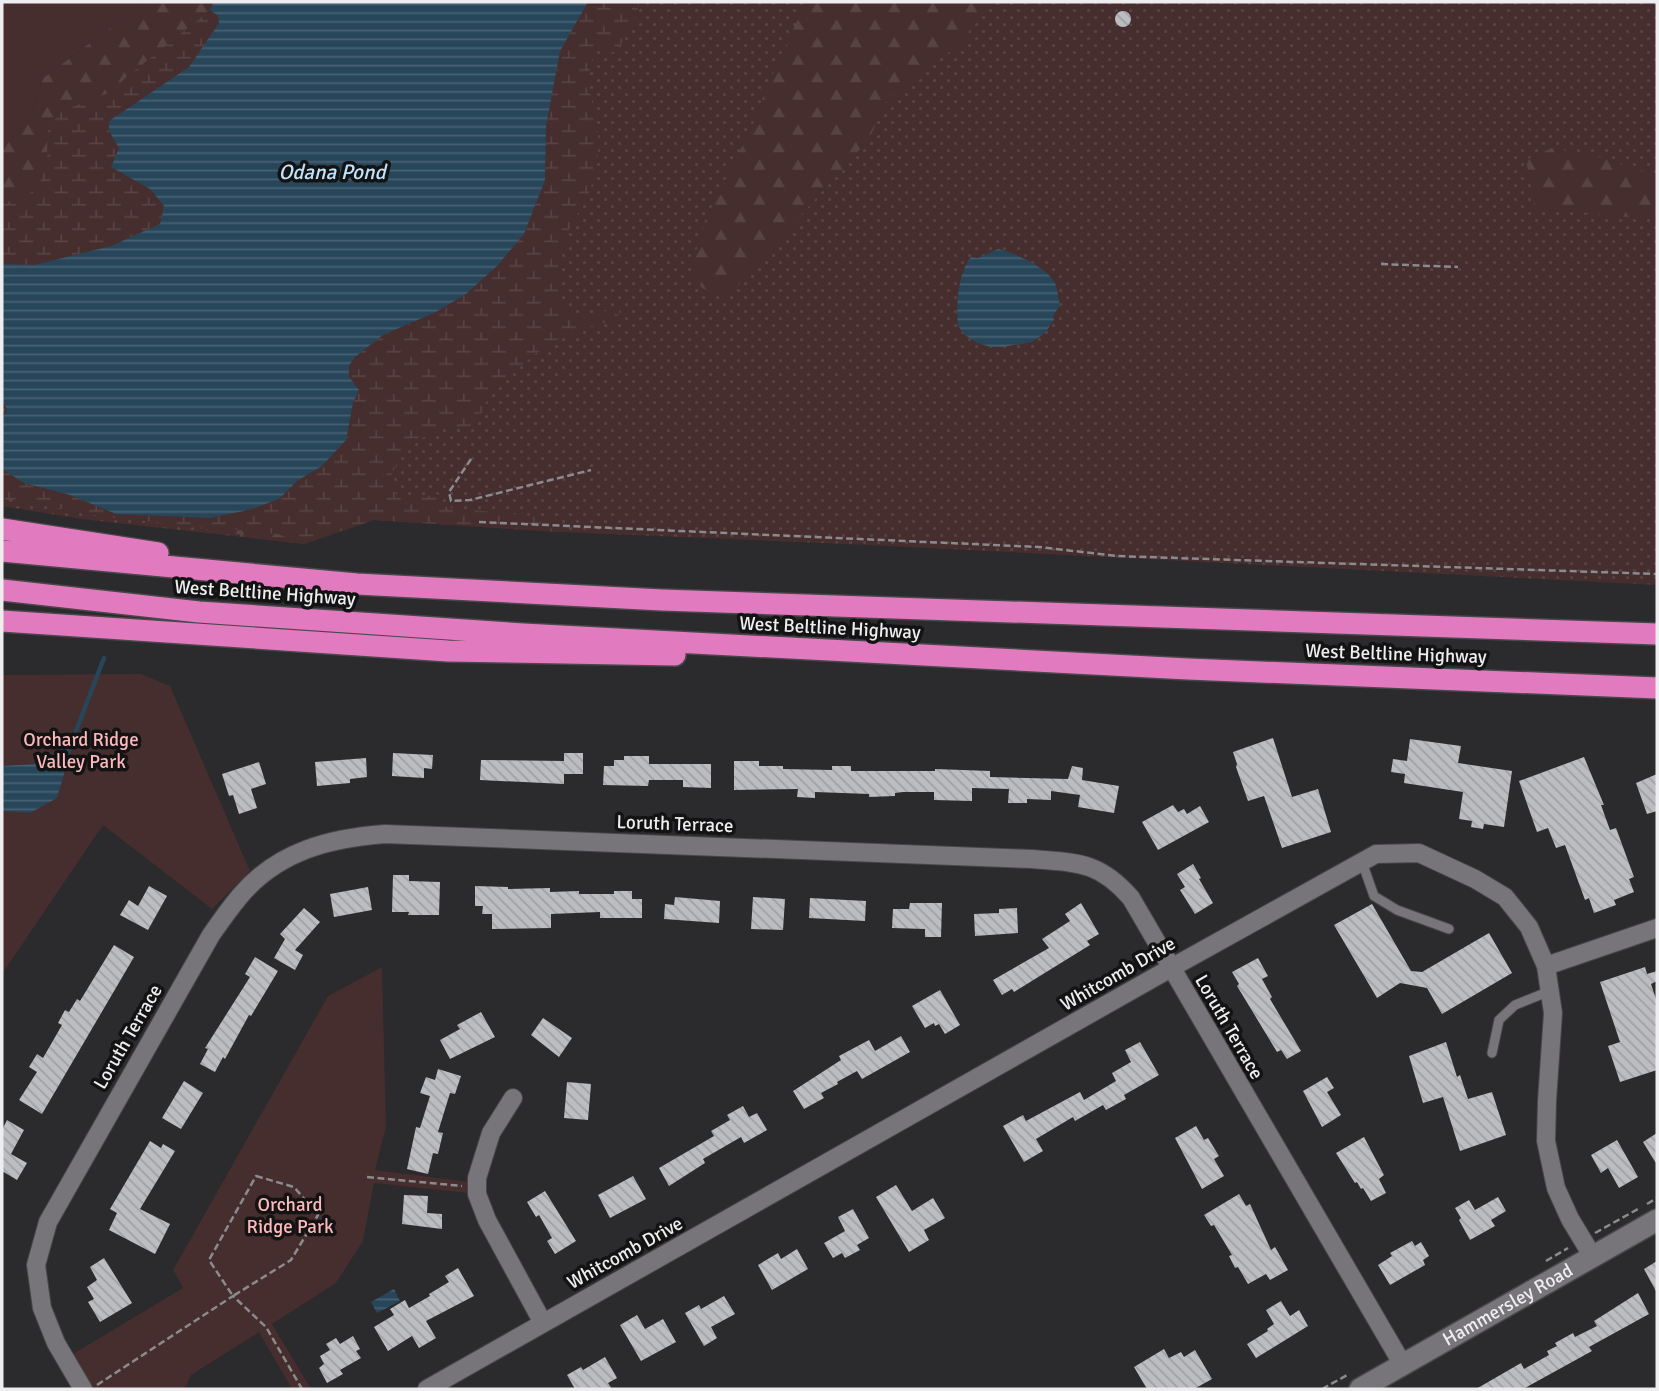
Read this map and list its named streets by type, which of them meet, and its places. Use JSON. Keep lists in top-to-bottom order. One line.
{"streets":{"highway":["West Beltline Highway"],"street":["Loruth Terrace","Whitcomb Drive","Hammersley Road"]},"crossings":[["Loruth Terrace","Whitcomb Drive"],["Loruth Terrace","Hammersley Road"],["Whitcomb Drive","Hammersley Road"]],"water":["Odana Pond"],"parks":["Orchard Ridge Valley Park","Orchard Ridge Park"]}
